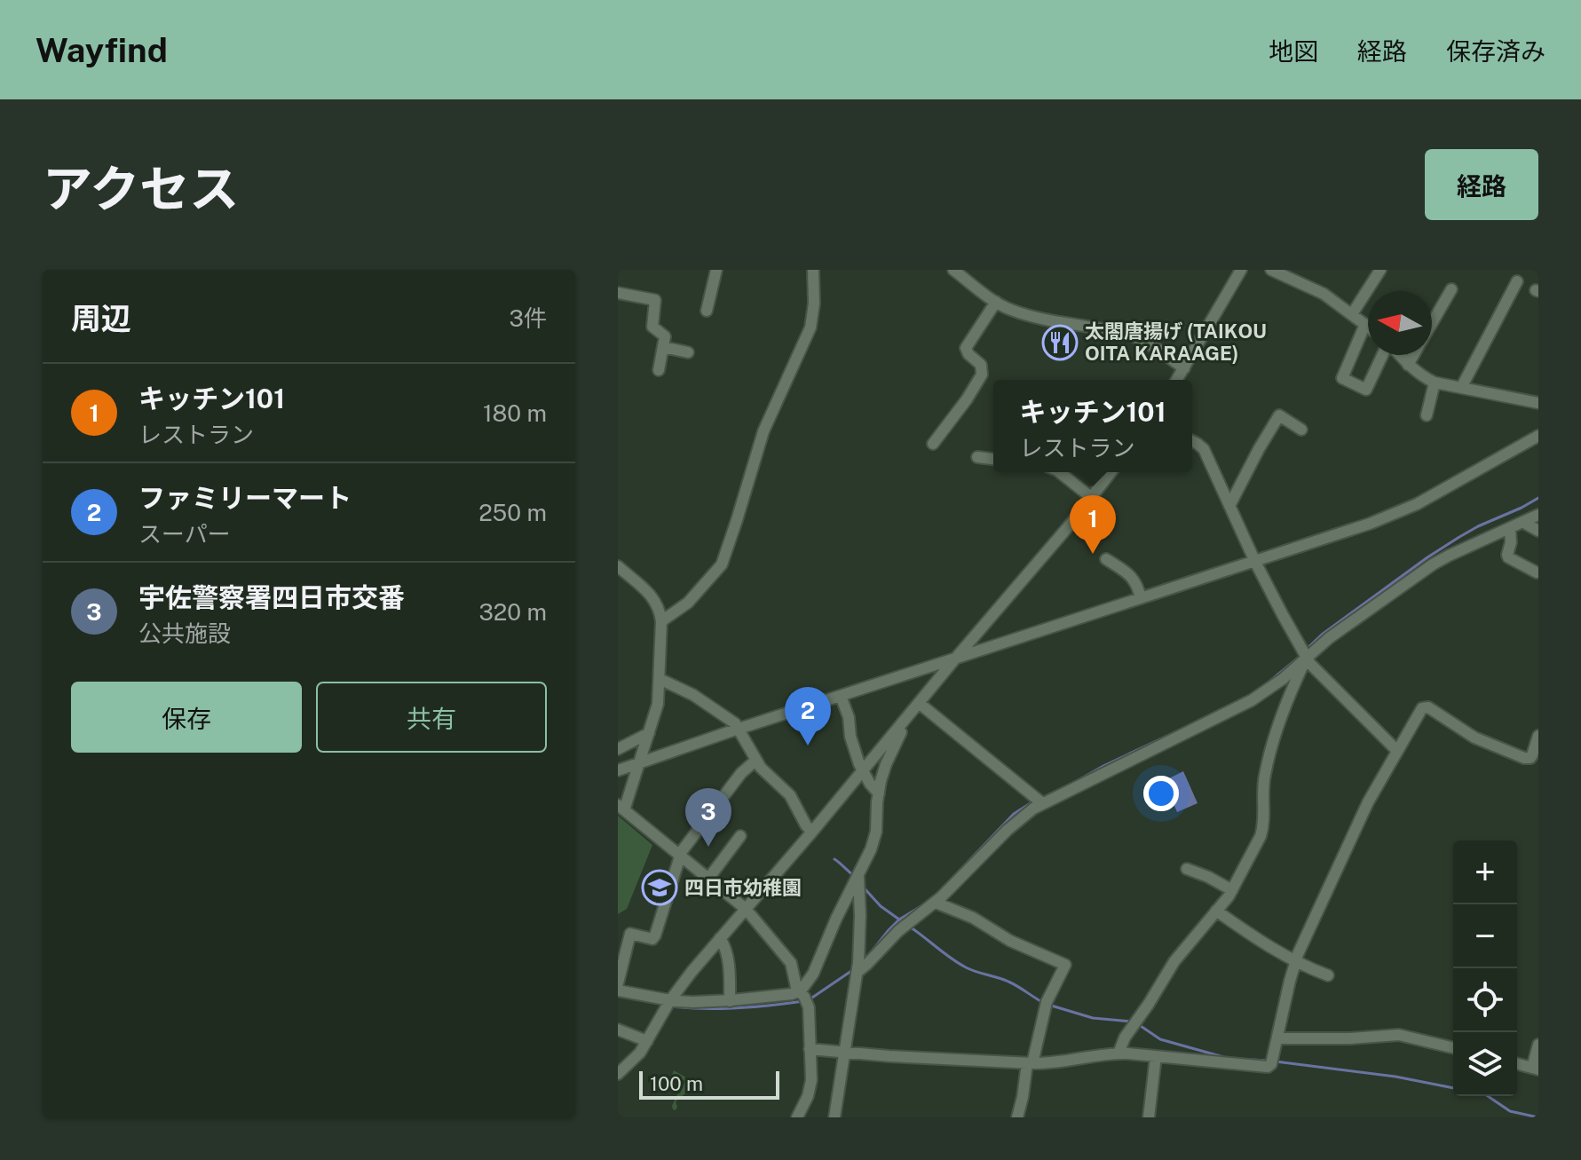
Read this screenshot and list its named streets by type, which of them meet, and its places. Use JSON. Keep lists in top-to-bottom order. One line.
{"places":{"restaurant":["太閤唐揚げ (TAIKOU OITA KARAAGE)"],"school or university":["四日市幼稚園"]},"scale_bar":"100 m","north":"left","page":{"header":"Wayfind","nav":["地図","経路","保存済み"],"title":"アクセス","buttons":["経路",["保存","共有"]],"heading":["周辺","3件"],"list":[{"mark":"1","name":"キッチン101","note":"レストラン","value":"180 m"},{"mark":"2","name":"ファミリーマート","note":"スーパー","value":"250 m"},{"mark":"3","name":"宇佐警察署四日市交番","note":"公共施設","value":"320 m"}],"popup":["キッチン101","レストラン"],"pins":["1","2","3"],"map_buttons":["+","−"],"scale":"100 m"}}
